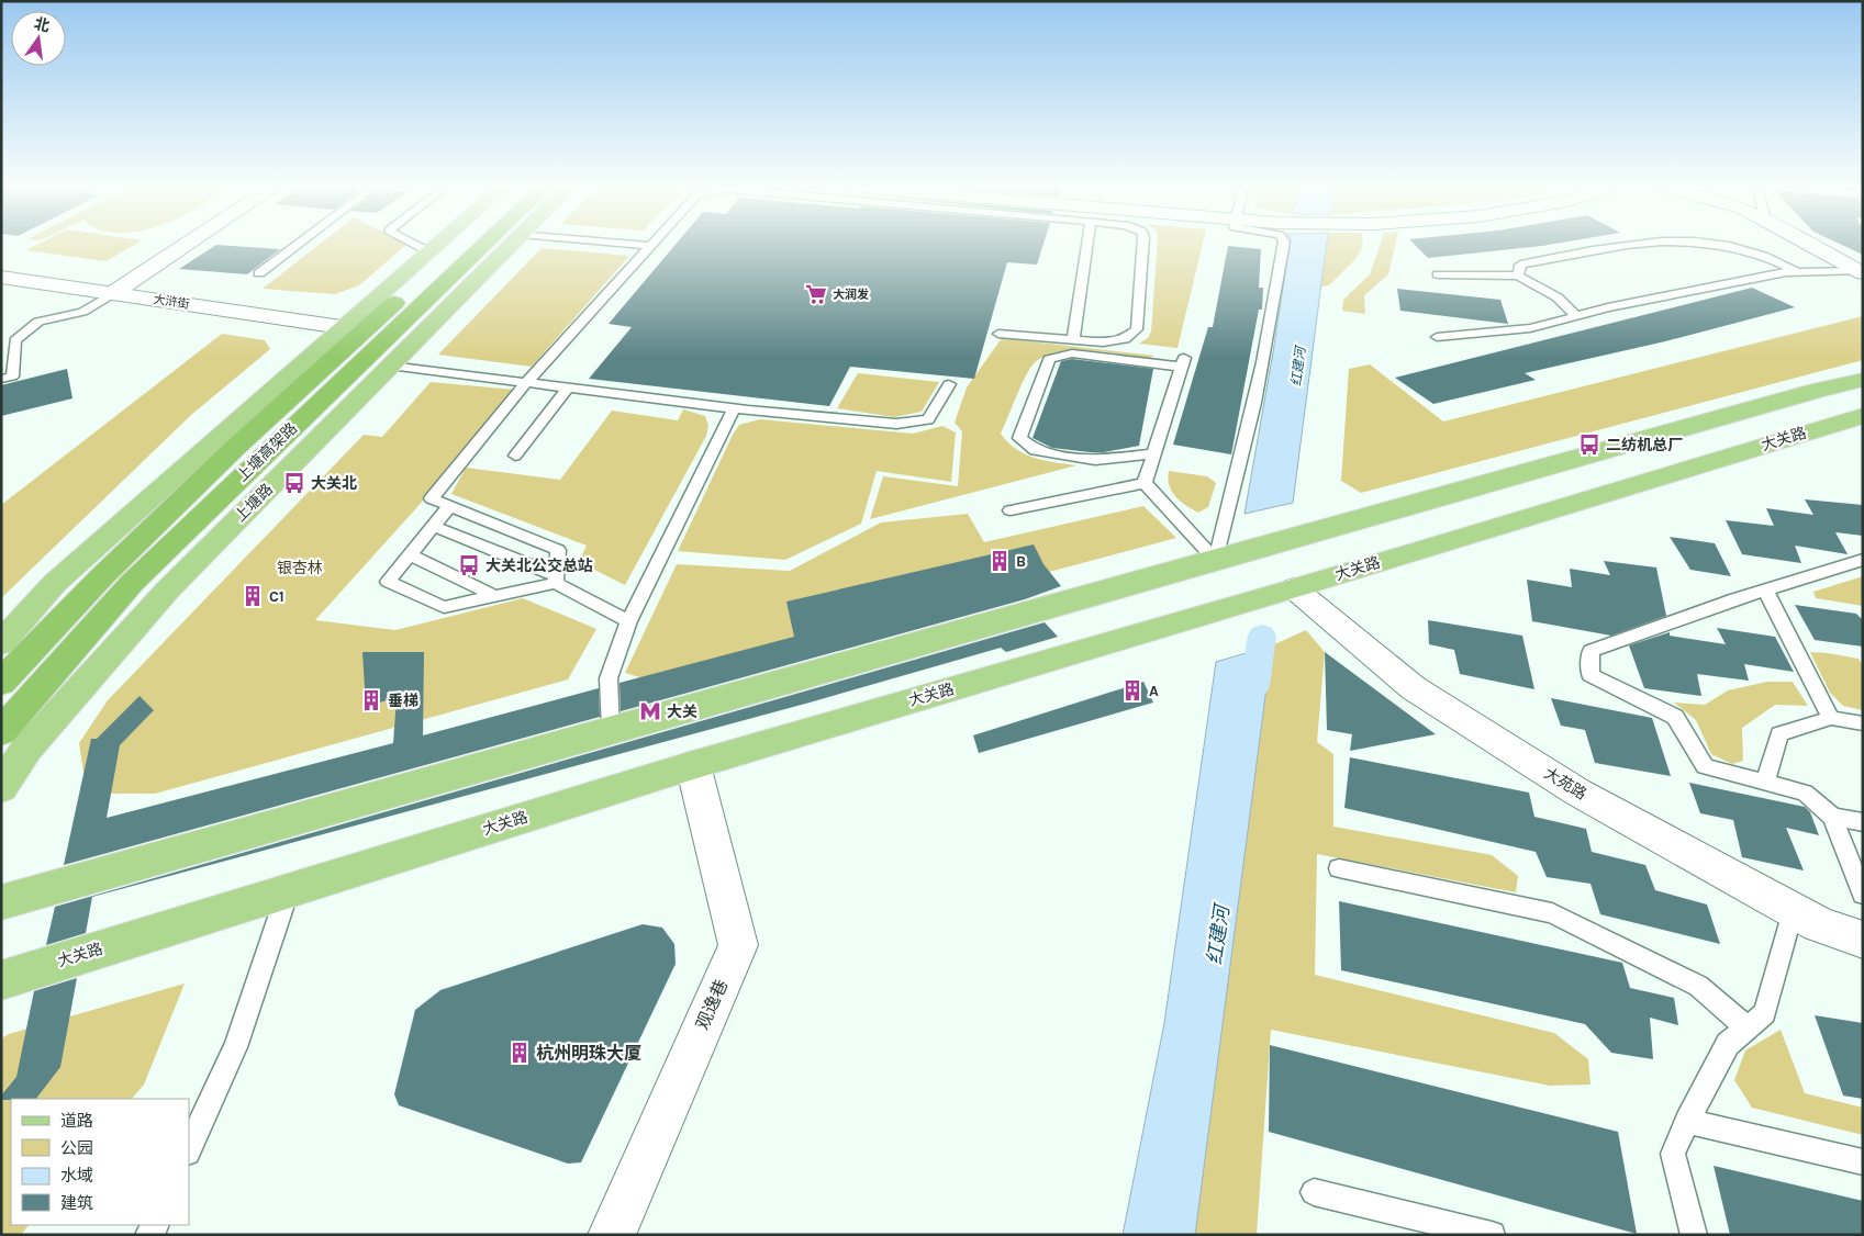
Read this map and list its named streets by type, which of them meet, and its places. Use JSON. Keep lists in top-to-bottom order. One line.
{"streets":{"highway":["上塘高架路"],"main road":["大关路","上塘路"],"street":["大浒街","大苑路","观逸巷"]},"crossings":[["大关路","大苑路"],["大关路","观逸巷"]],"water":["红建河"],"parks":["银杏林"],"places":{"supermarket":["大润发"],"bus stop":["二纺机总厂","大关北","大关北公交总站"],"building":["B","C1","A","垂梯","杭州明珠大厦"],"metro station":["大关"]},"legend":["道路","公园","水域","建筑"],"north":"top"}
